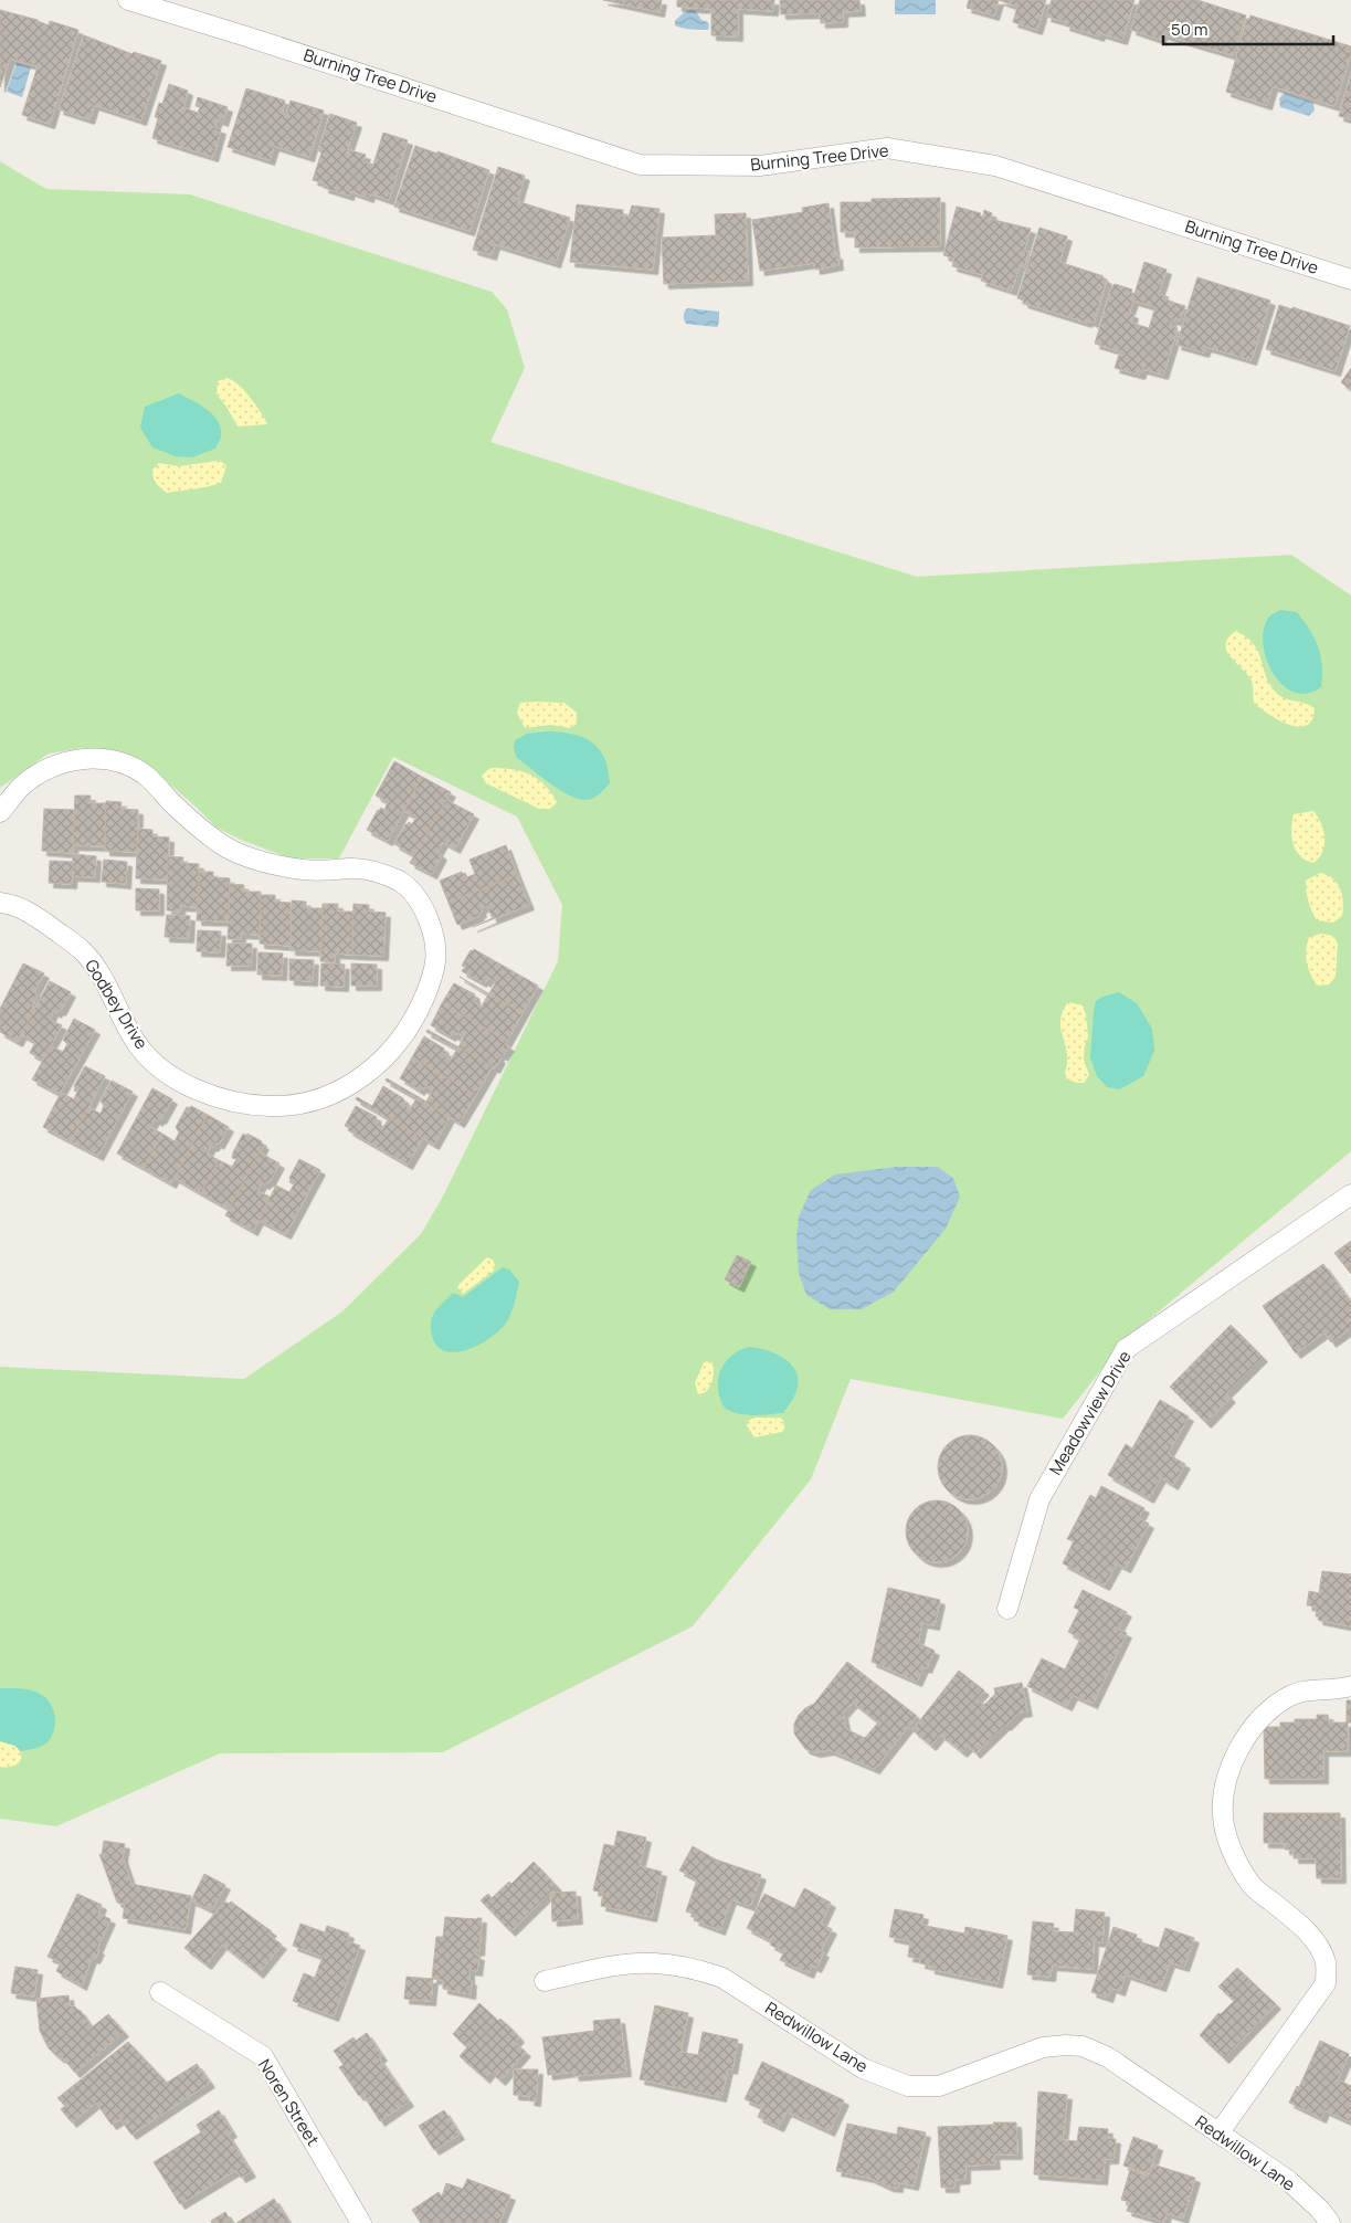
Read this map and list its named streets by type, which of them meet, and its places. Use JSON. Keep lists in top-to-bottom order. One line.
{"streets":{"street":["Burning Tree Drive","Godbey Drive","Meadowview Drive","Redwillow Lane","Noren Street"]},"scale_bar":"50 m"}
